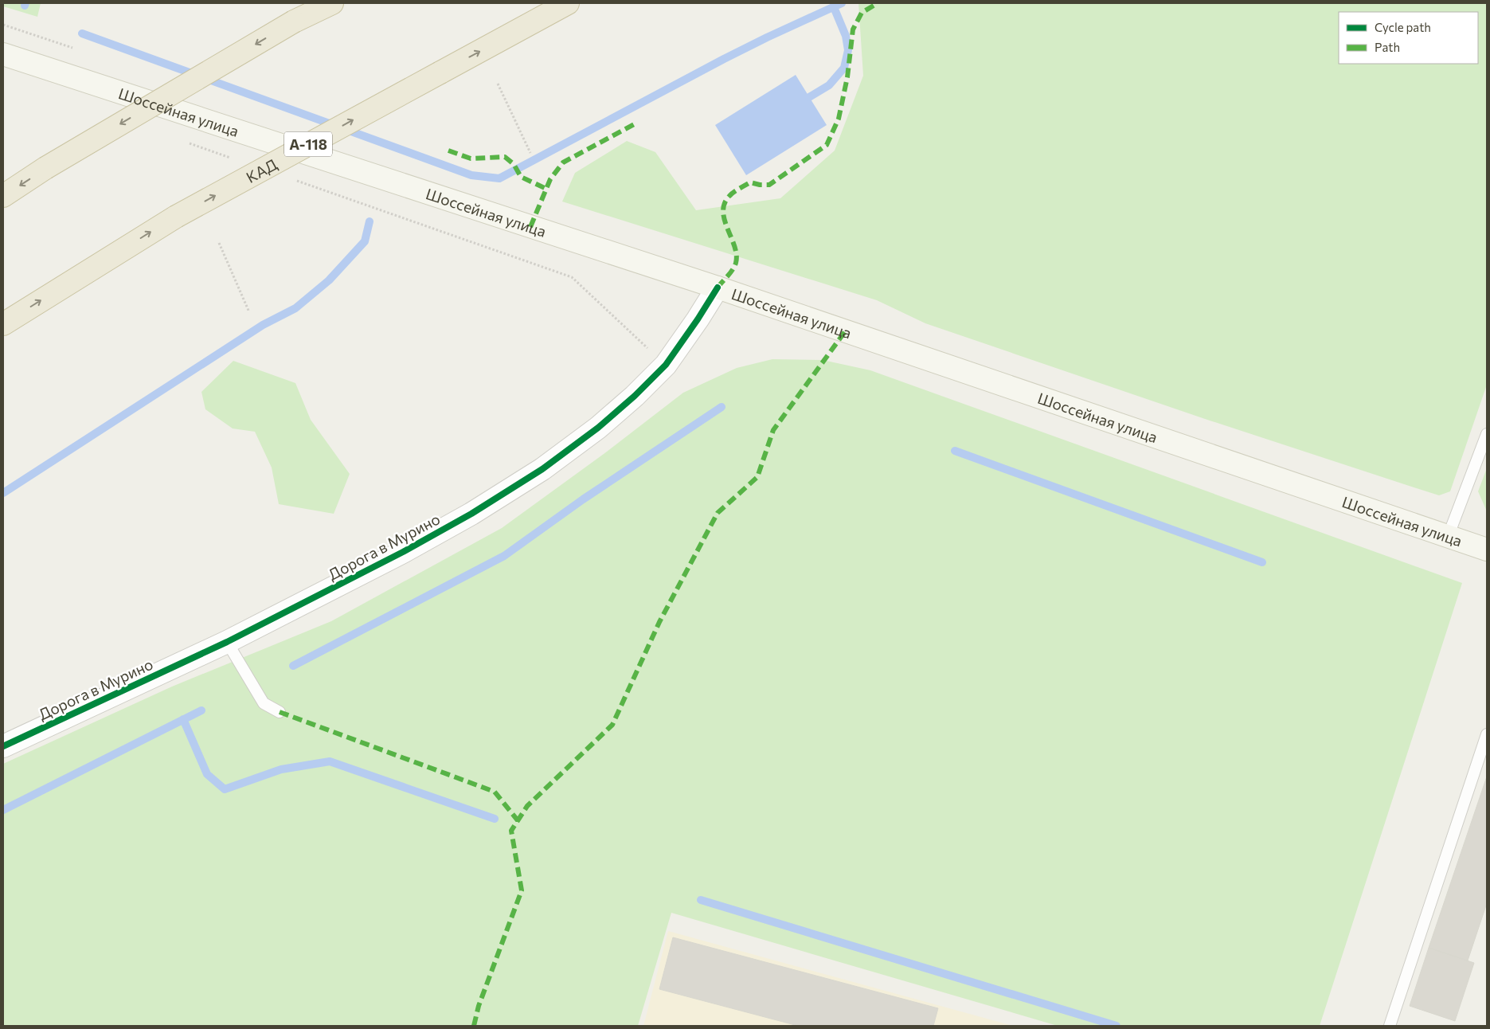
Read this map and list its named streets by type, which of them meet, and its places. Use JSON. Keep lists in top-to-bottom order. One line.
{"streets":{"highway":["А-118","КАД"],"main road":["Шоссейная улица"],"street":["Дорога в Мурино"]},"crossings":[["Шоссейная улица","Дорога в Мурино"]],"legend":["Cycle path","Path"]}
